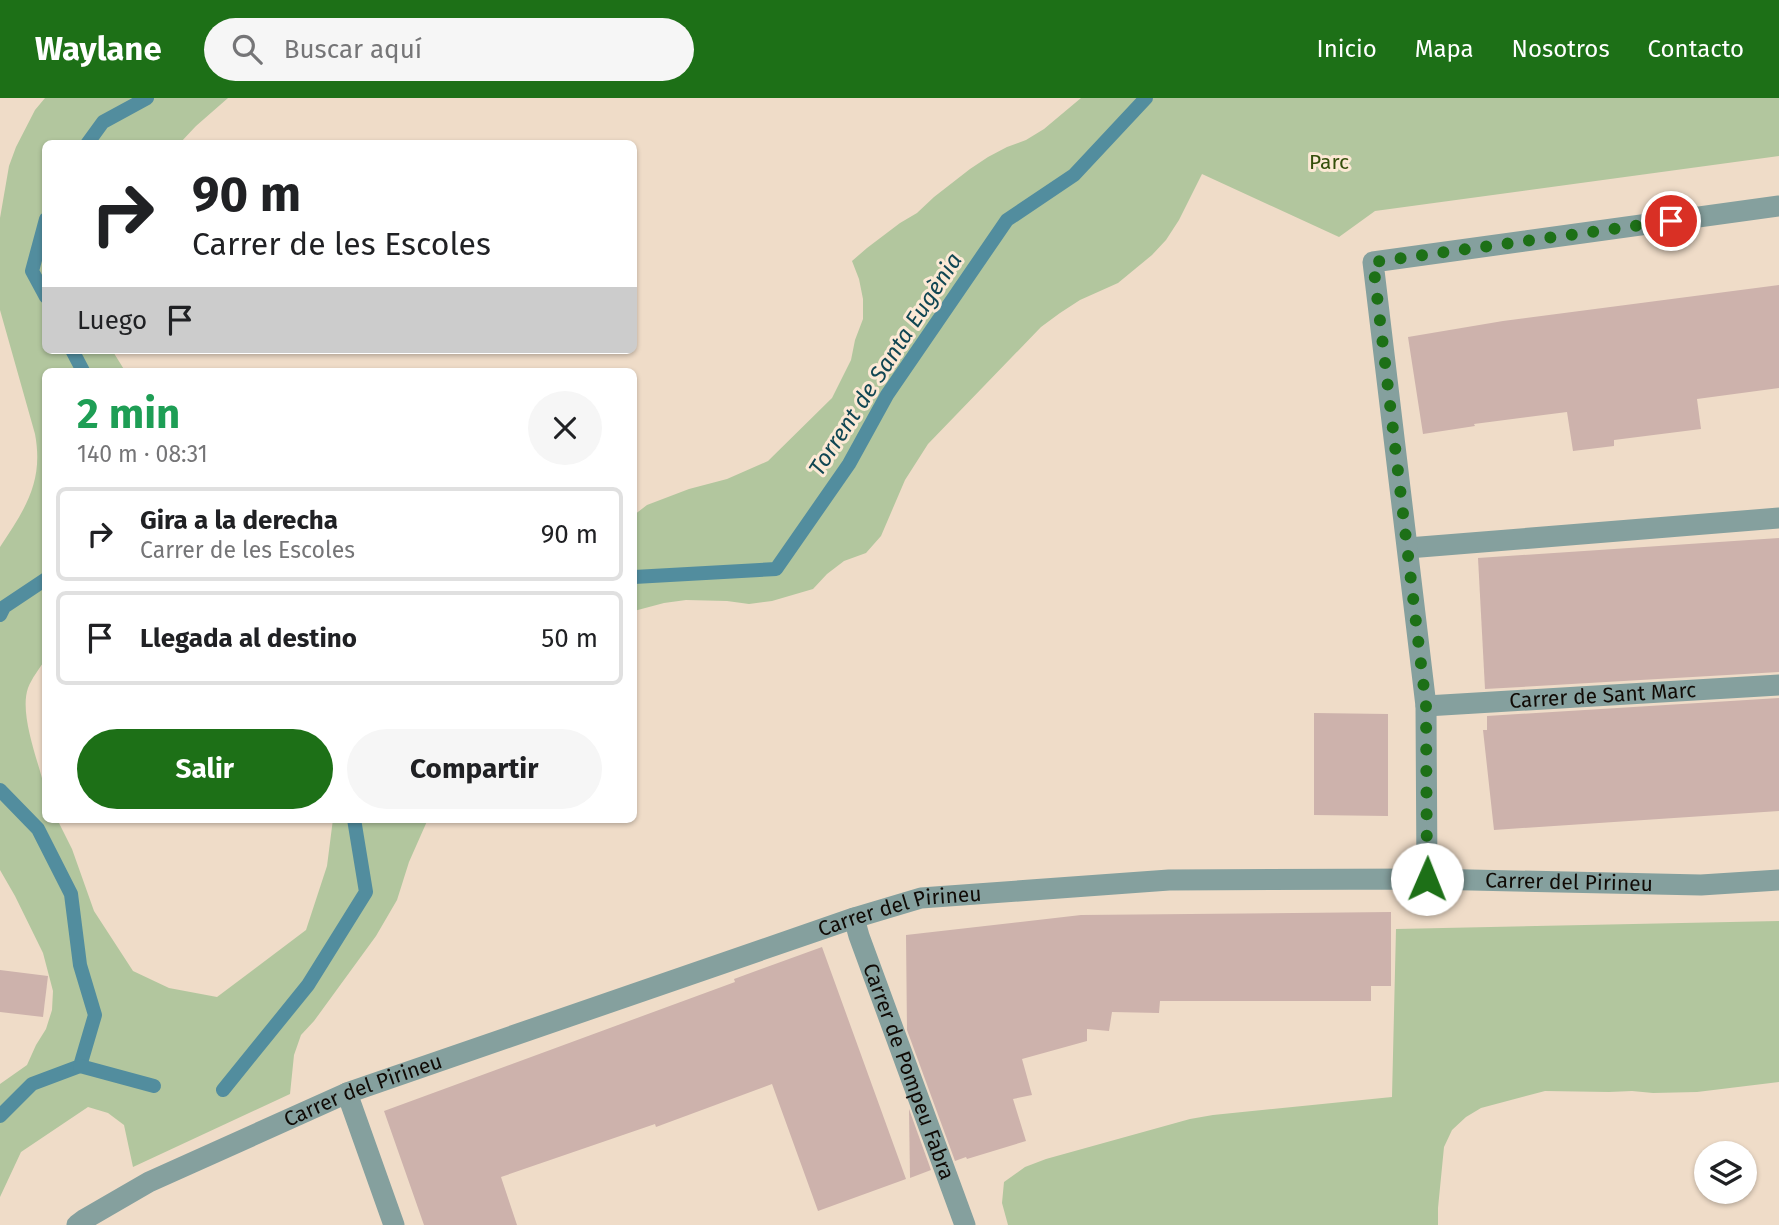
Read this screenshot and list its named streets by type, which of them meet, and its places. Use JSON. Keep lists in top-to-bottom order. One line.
{"streets":{"street":["Carrer de Sant Marc","Carrer del Pirineu","Carrer de Pompeu Fabra"]},"crossings":[["Carrer del Pirineu","Carrer de Pompeu Fabra"]],"water":["Torrent de Santa Eugènia"],"parks":["Parc"],"page":{"header":"Waylane","search":"Buscar aquí","nav":["Inicio","Mapa","Nosotros","Contacto"],"turn":["90 m","Carrer de les Escoles"],"then":"Luego","heading":["2 min","140 m · 08:31"],"list":[{"name":"Gira a la derecha","note":"Carrer de les Escoles","value":"90 m"},{"name":"Llegada al destino","value":"50 m"}],"buttons":["Salir","Compartir"]}}
